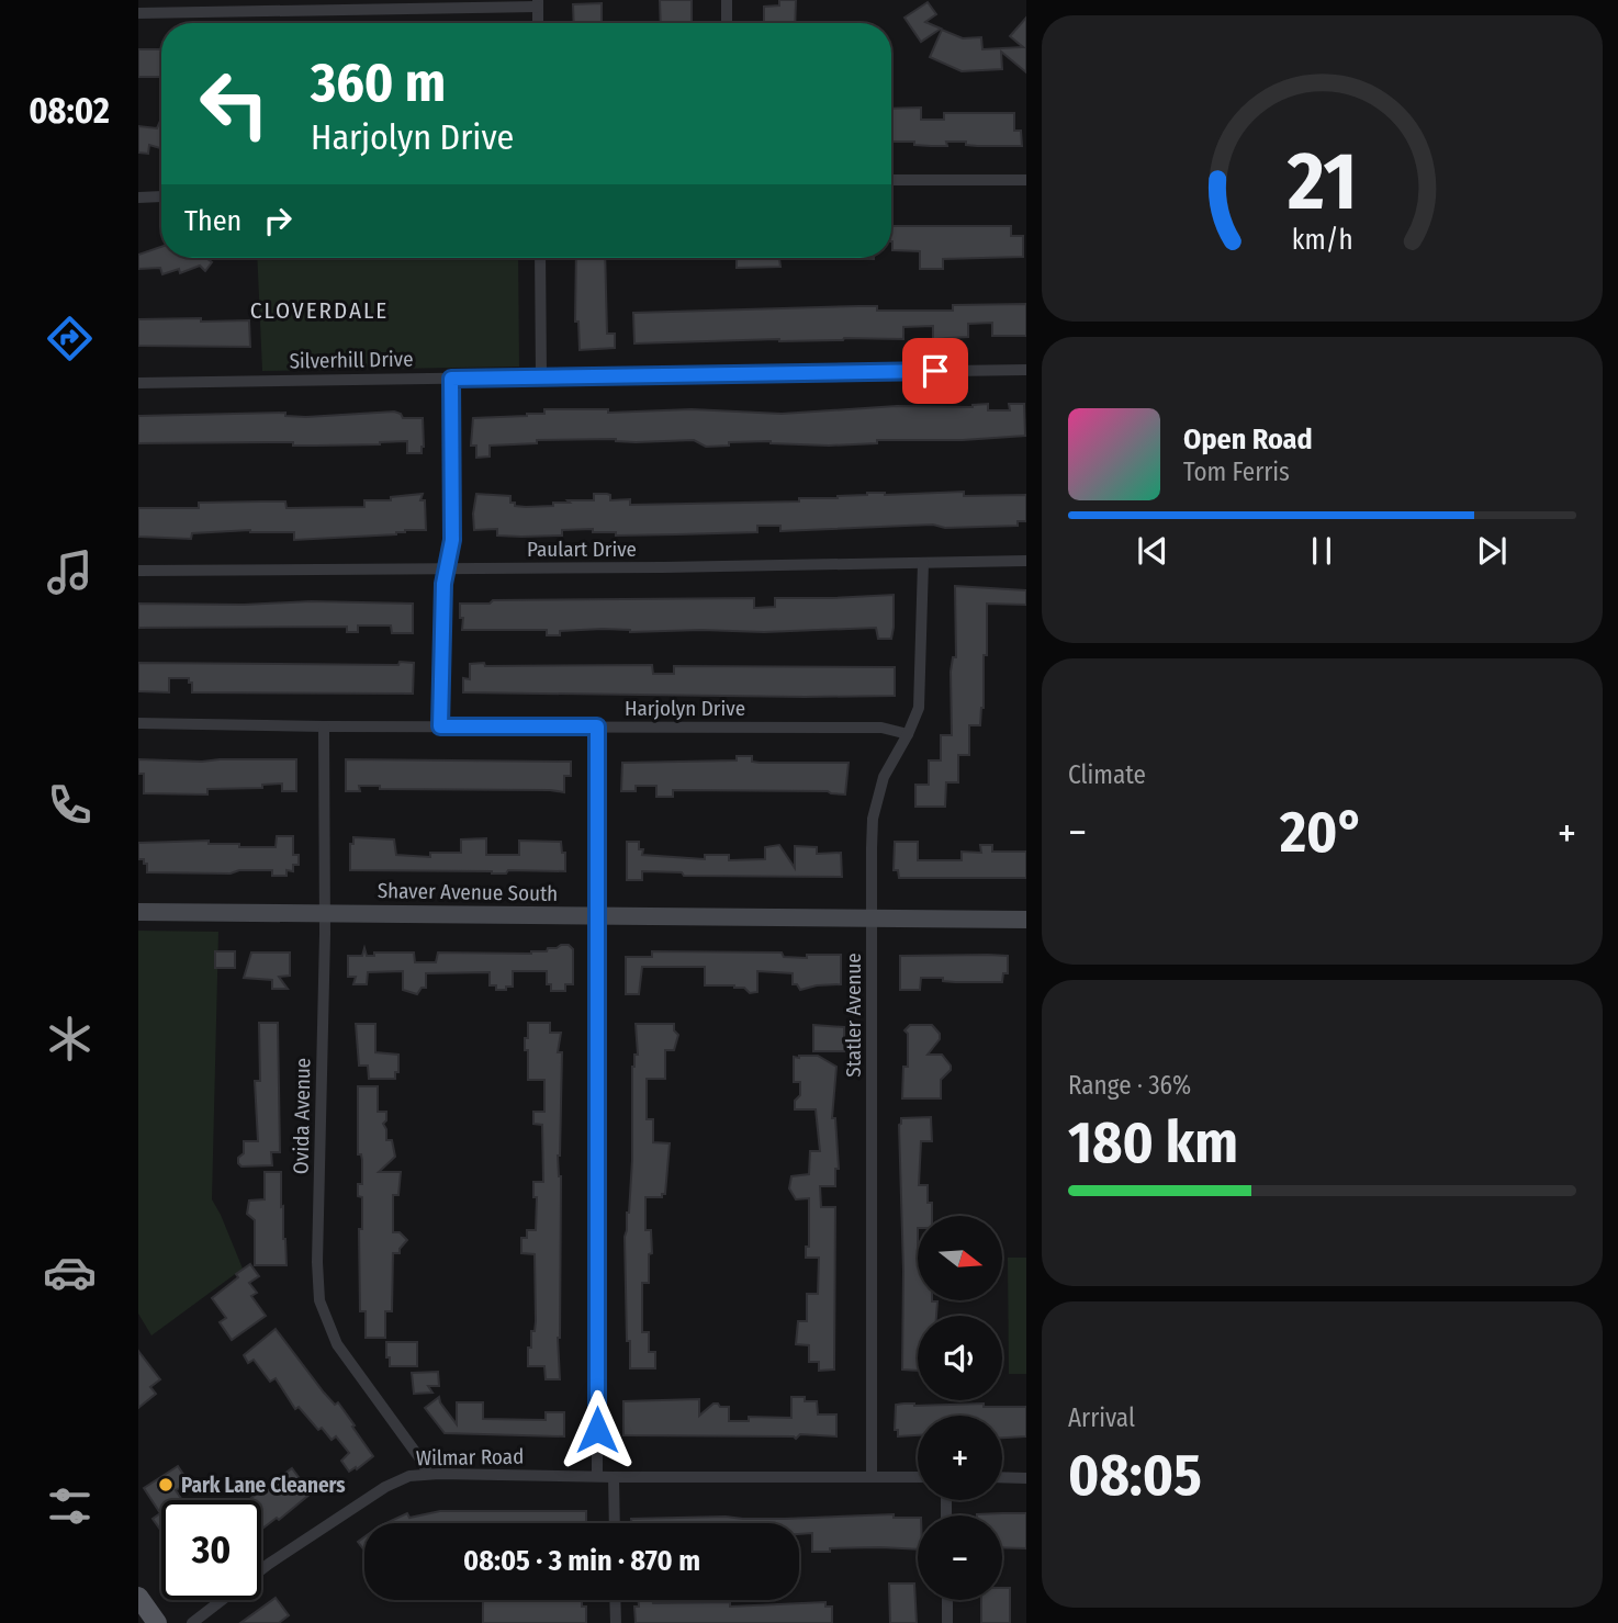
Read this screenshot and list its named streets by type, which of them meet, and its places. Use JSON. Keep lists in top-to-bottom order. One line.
{"streets":{"street":["Silverhill Drive","Paulart Drive","Harjolyn Drive","Shaver Avenue South","Statler Avenue","Ovida Avenue","Wilmar Road"]},"crossings":[["Paulart Drive","Statler Avenue"],["Harjolyn Drive","Statler Avenue"],["Harjolyn Drive","Ovida Avenue"],["Shaver Avenue South","Statler Avenue"],["Shaver Avenue South","Ovida Avenue"],["Statler Avenue","Wilmar Road"],["Ovida Avenue","Wilmar Road"]],"districts":["CLOVERDALE"],"places":["Park Lane Cleaners"],"north":"right","page":{"tabs":"08:02","turn":["360 m","Harjolyn Drive"],"then":"Then","song":["Open Road","Tom Ferris"],"tile":["Climate",["Range · 36%","180 km"],["Arrival","08:05"]],"heat":["−","20°","+"],"map_buttons":["+","−"],"limit":"30","trip":"08:05 · 3 min · 870 m","gauge":["21","km/h"]}}
